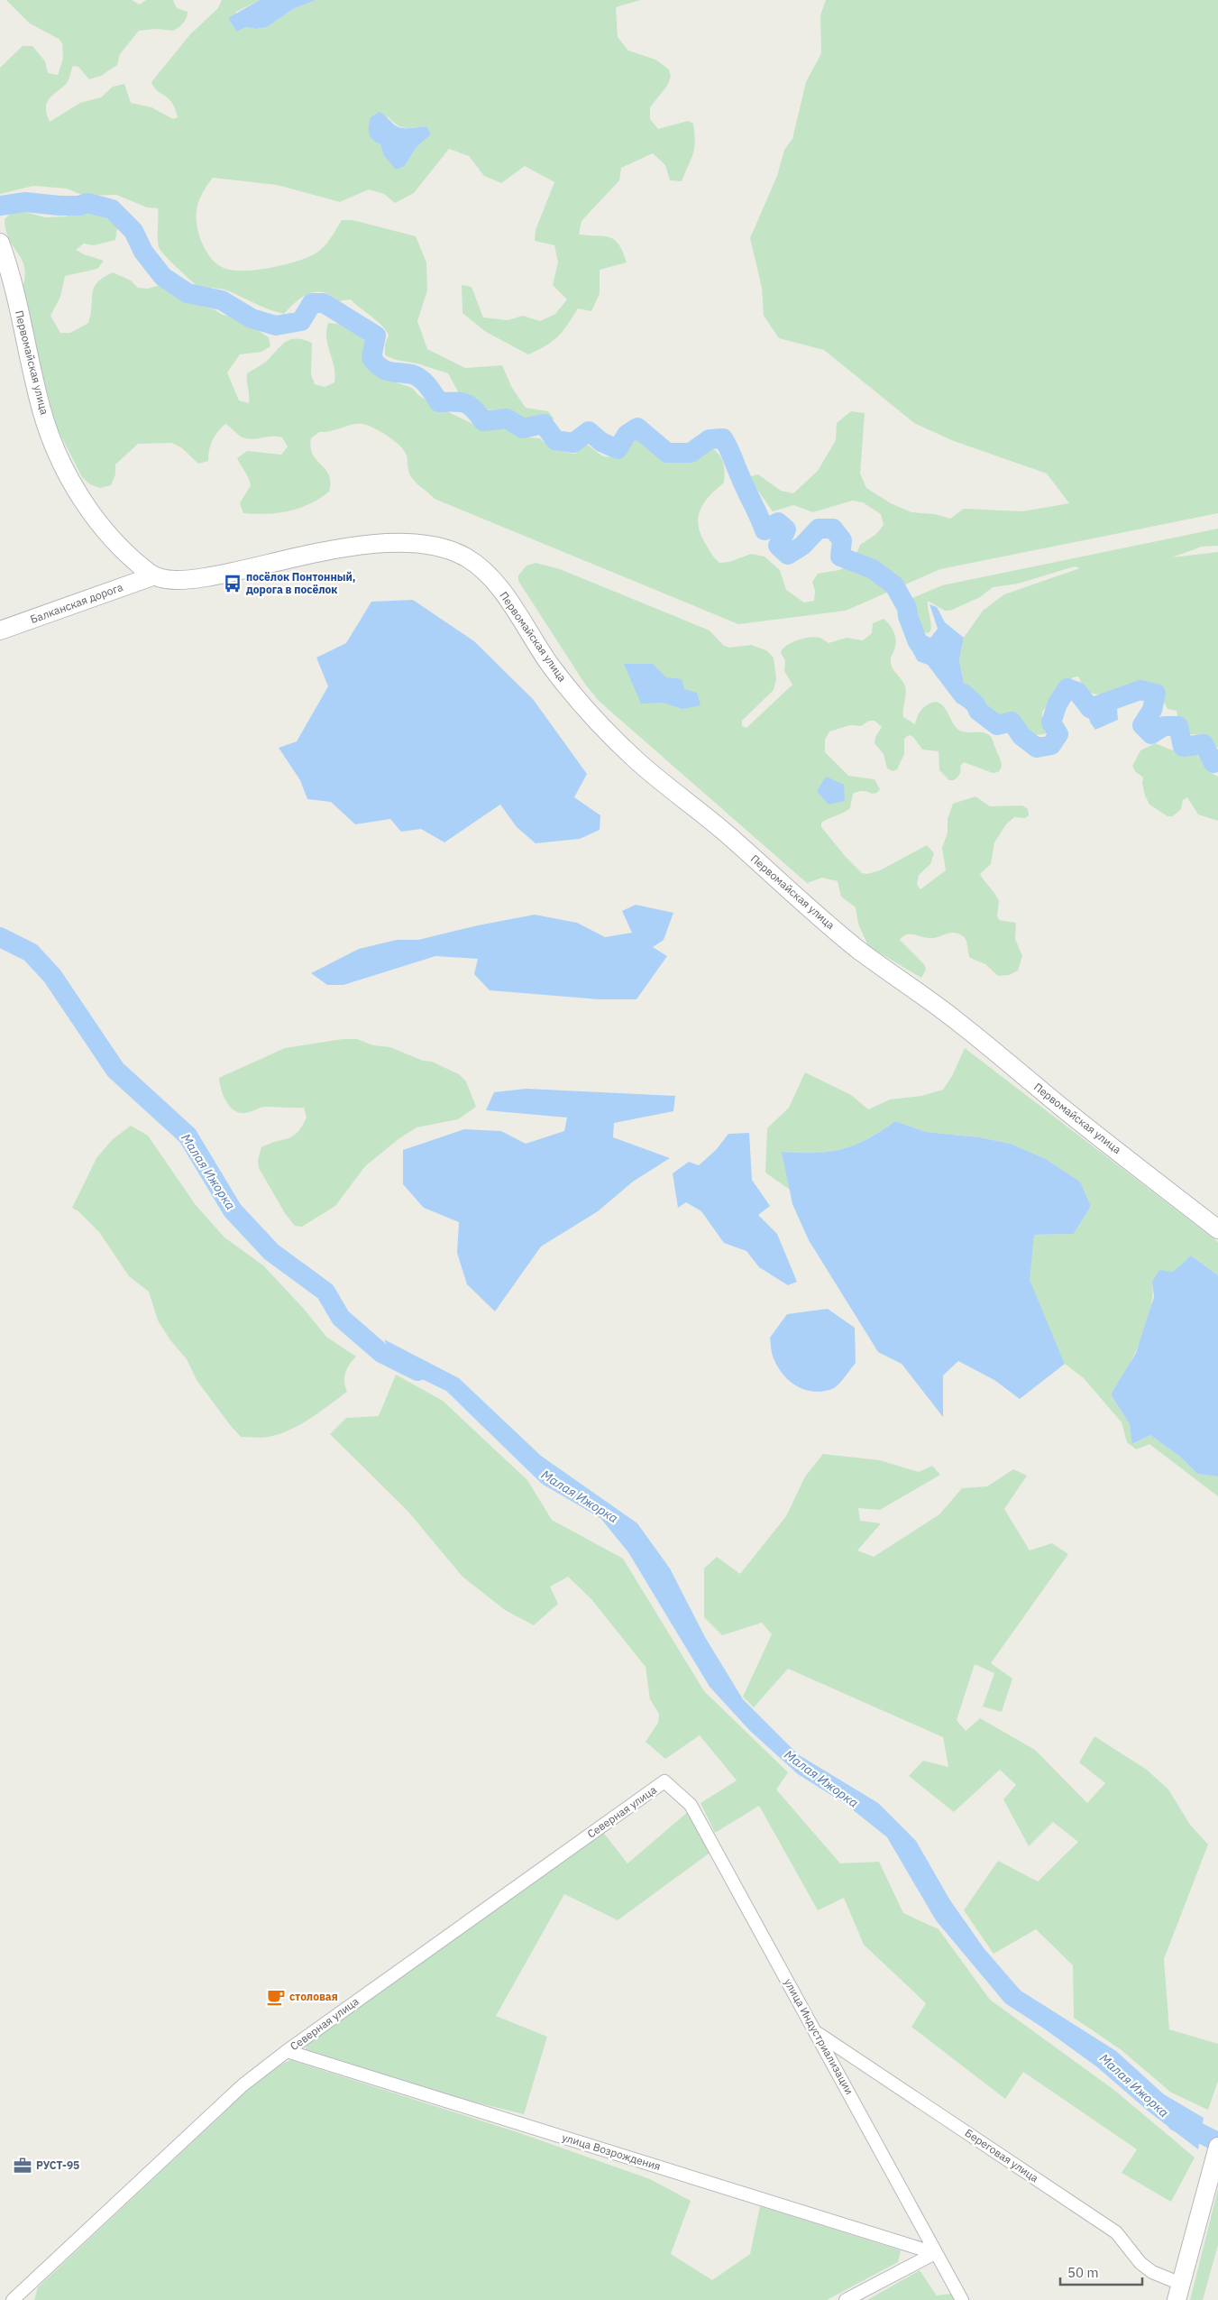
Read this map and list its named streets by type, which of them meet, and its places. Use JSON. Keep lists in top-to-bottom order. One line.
{"streets":{"street":["Первомайская улица","Балканская дорога","Северная улица","улица Индустриализации","улица Возрождения","Береговая улица"]},"crossings":[["Первомайская улица","Балканская дорога"],["Северная улица","улица Индустриализации"],["Северная улица","улица Возрождения"],["улица Индустриализации","улица Возрождения"],["улица Индустриализации","Береговая улица"]],"water":["Малая Ижорка"],"places":{"bus stop":["посёлок Понтонный, дорога в посёлок"],"cafe":["столовая"],"office":["РУСТ-95"]},"scale_bar":"50 m"}
